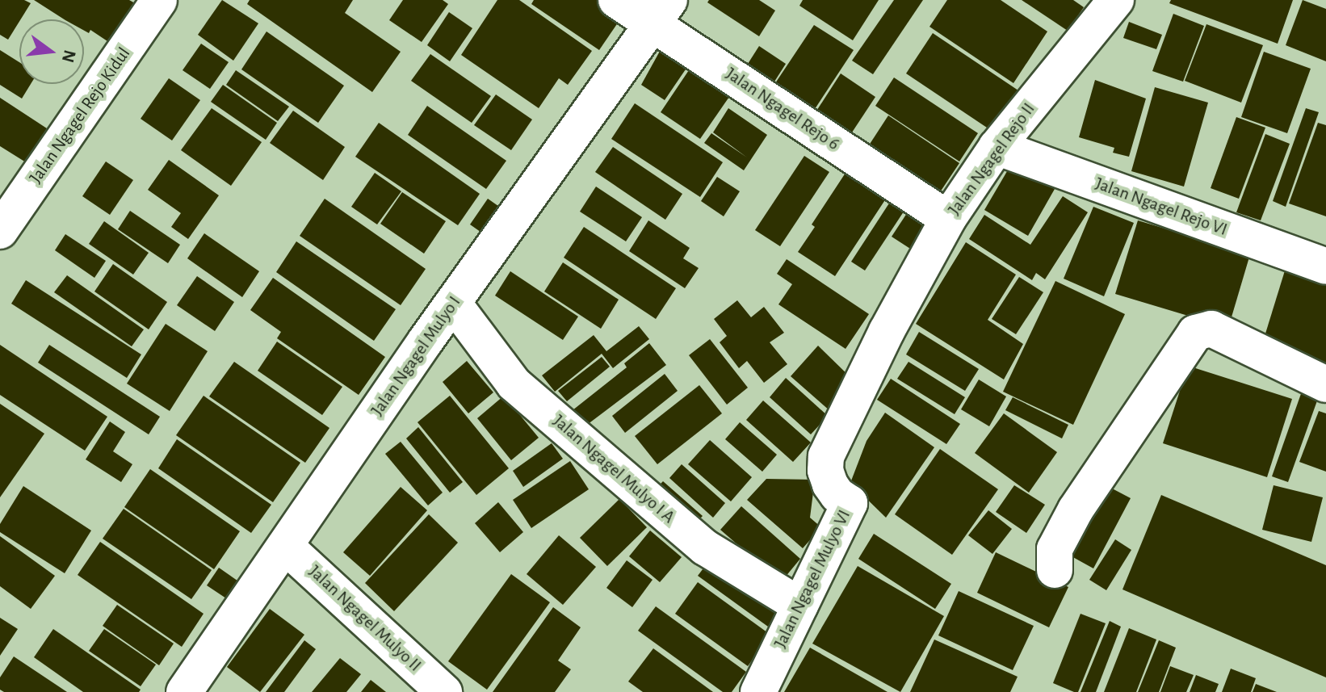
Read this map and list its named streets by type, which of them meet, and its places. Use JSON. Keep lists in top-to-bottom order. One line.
{"streets":{"street":["Jalan Ngagel Rejo 6","Jalan Ngagel Rejo Kidul","Jalan Ngagel Rejo II","Jalan Ngagel Rejo VI","Jalan Ngagel Mulyo I","Jalan Ngagel Mulyo I A","Jalan Ngagel Mulyo VI","Jalan Ngagel Mulyo II"]},"crossings":[["Jalan Ngagel Rejo 6","Jalan Ngagel Rejo II"],["Jalan Ngagel Rejo 6","Jalan Ngagel Mulyo I"],["Jalan Ngagel Rejo II","Jalan Ngagel Rejo VI"],["Jalan Ngagel Rejo II","Jalan Ngagel Mulyo VI"],["Jalan Ngagel Mulyo I","Jalan Ngagel Mulyo I A"],["Jalan Ngagel Mulyo I","Jalan Ngagel Mulyo II"],["Jalan Ngagel Mulyo I A","Jalan Ngagel Mulyo VI"]],"north":"right"}
